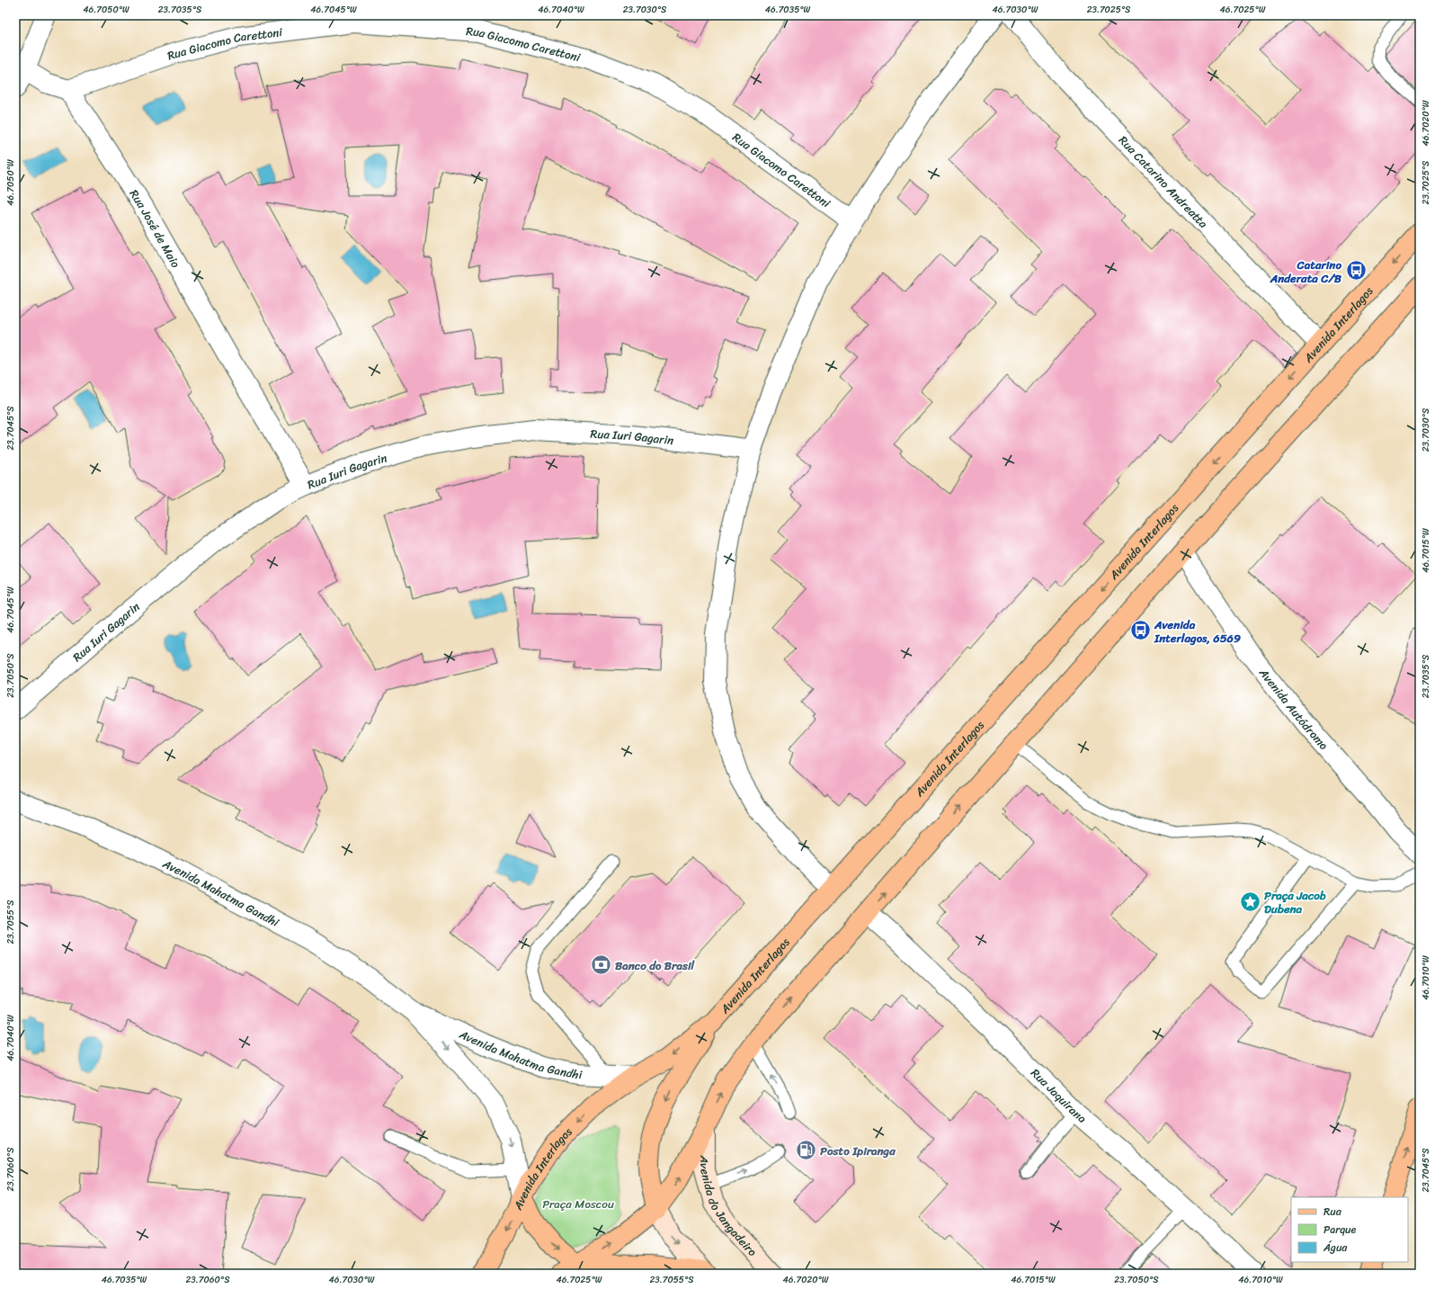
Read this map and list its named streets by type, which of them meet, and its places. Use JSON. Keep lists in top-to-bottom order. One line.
{"streets":{"main road":["Avenida Interlagos"],"street":["Rua Giacomo Carettoni","Rua Catarino Andreatta","Rua José de Maio","Rua Iuri Gagarin","Avenida Autódromo","Avenida Mahatma Gandhi","Rua Jaquirana","Avenida do Jangadeiro"]},"crossings":[["Rua Giacomo Carettoni","Rua José de Maio"],["Rua Catarino Andreatta","Avenida Interlagos"],["Rua José de Maio","Rua Iuri Gagarin"],["Avenida Interlagos","Avenida Mahatma Gandhi"]],"parks":["Praça Moscou"],"places":{"bus stop":["Catarino Anderata C/B","Avenida Interlagos, 6569"],"place":["Praça Jacob Dubena"],"bank":["Banco do Brasil"],"fuel station":["Posto Ipiranga"]},"legend":["Rua","Parque","Água"],"coordinates":["46.7050°W","23.7035°S","46.7045°W","46.7040°W","23.7030°S","46.7035°W","46.7030°W","23.7025°S","46.7025°W","46.7020°W","23.7045°S","46.7015°W","23.7050°S","23.7055°S","46.7010°W","23.7060°S"]}
